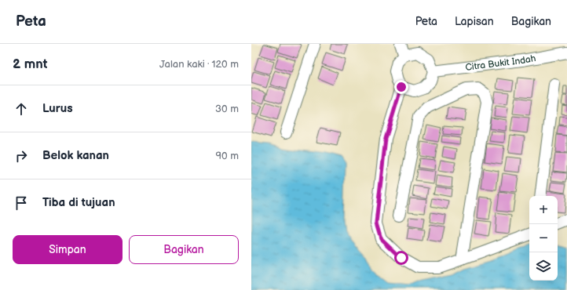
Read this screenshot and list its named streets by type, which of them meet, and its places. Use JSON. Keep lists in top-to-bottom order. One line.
{"streets":{"street":["Citra Bukit Indah"]},"page":{"header":"Peta","nav":["Peta","Lapisan","Bagikan"],"heading":["2 mnt","Jalan kaki · 120 m"],"list":[["Lurus","30 m"],["Belok kanan","90 m"],"Tiba di tujuan"],"map_buttons":["+","−"],"buttons":["Simpan","Bagikan"]}}
